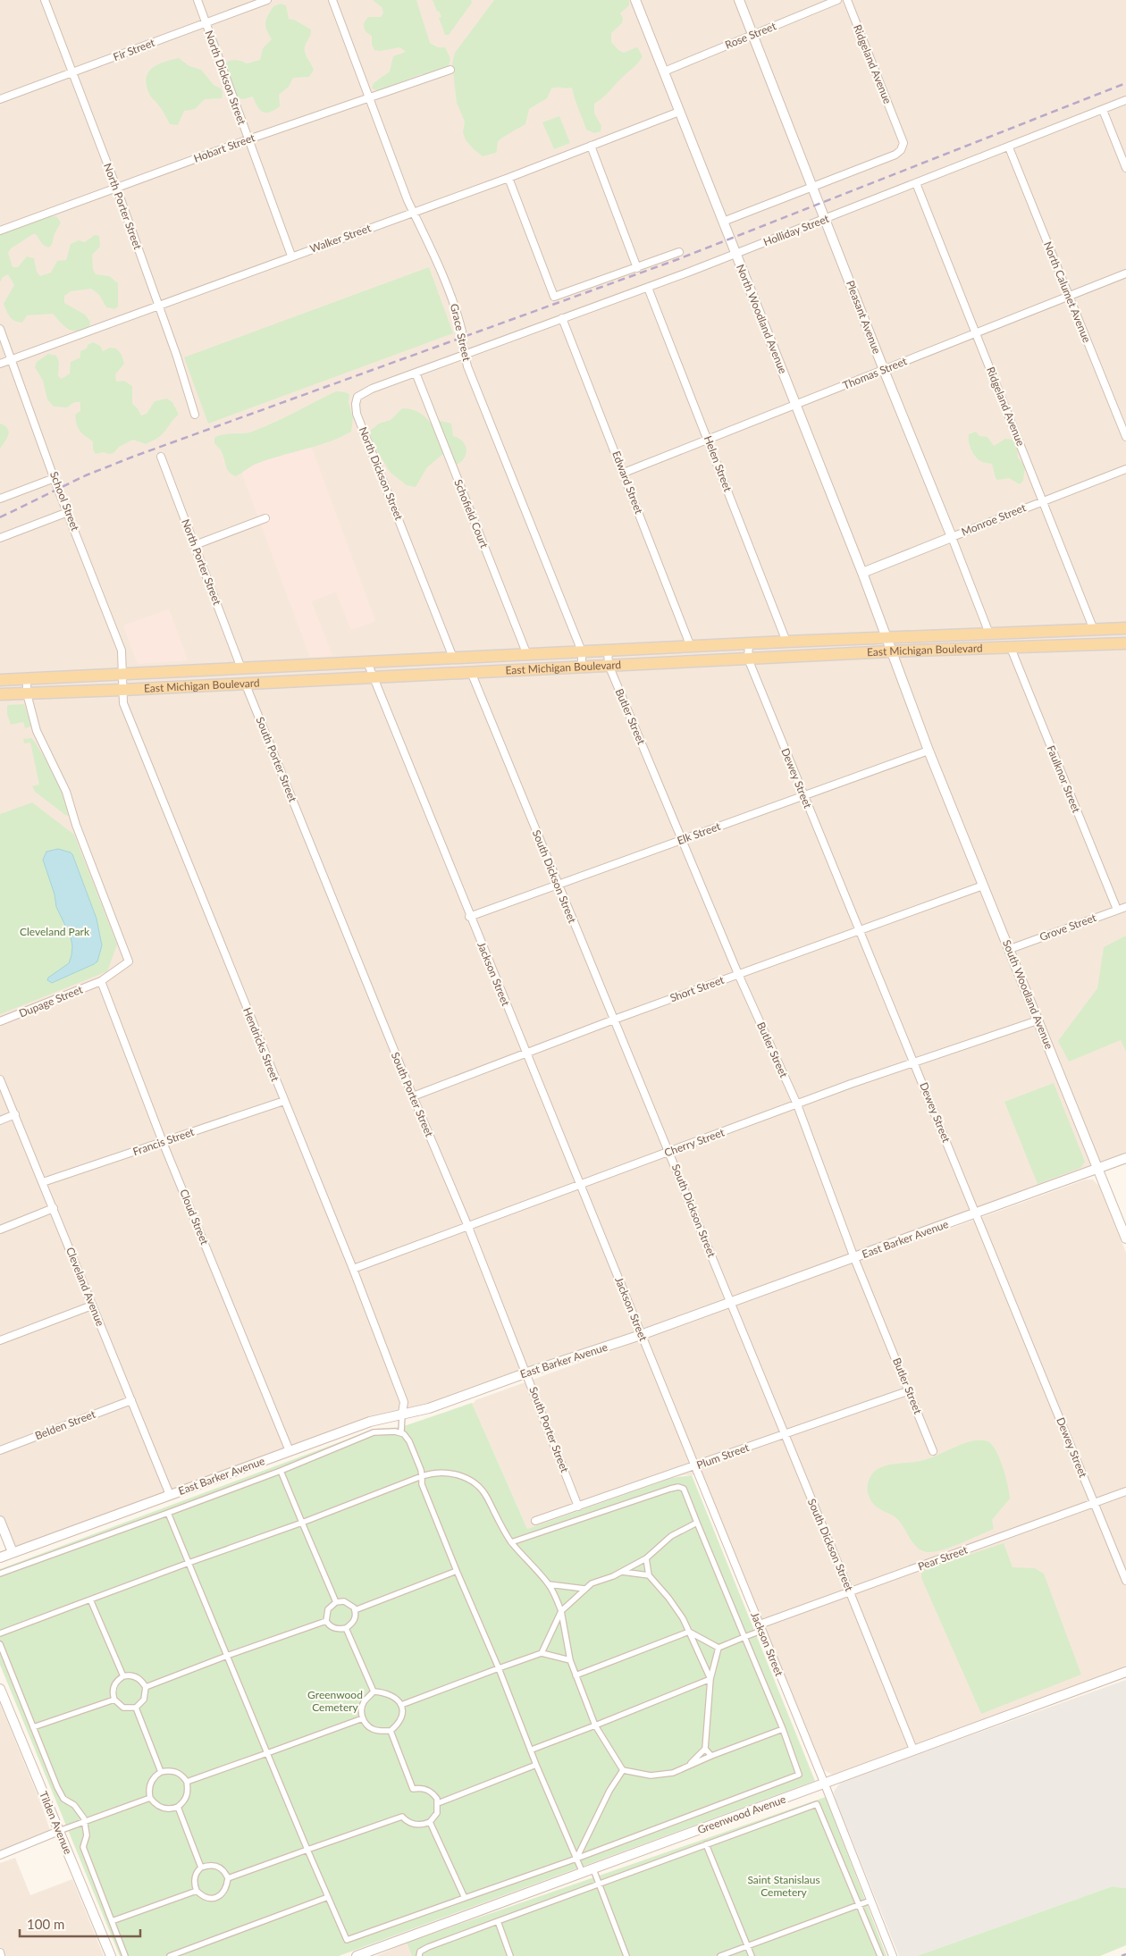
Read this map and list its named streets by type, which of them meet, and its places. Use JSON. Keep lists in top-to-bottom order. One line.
{"streets":{"main road":["East Michigan Boulevard"],"street":["Rose Street","Fir Street","Ridgeland Avenue","North Dickson Street","Hobart Street","North Porter Street","Holliday Street","Walker Street","North Calumet Avenue","Pleasant Avenue","North Woodland Avenue","Grace Street","Thomas Street","Helen Street","Edward Street","School Street","Schofield Court","Monroe Street","Butler Street","South Porter Street","Dewey Street","Faulknor Street","Elk Street","South Dickson Street","Grove Street","Jackson Street","Short Street","South Woodland Avenue","Dupage Street","Hendricks Street","Francis Street","Cherry Street","Cloud Street","East Barker Avenue","Cleveland Avenue","Belden Street","Plum Street","Pear Street","Greenwood Avenue","Tilden Avenue"]},"crossings":[["Rose Street","Pleasant Avenue"],["Rose Street","North Woodland Avenue"],["Fir Street","North Dickson Street"],["Fir Street","North Porter Street"],["Ridgeland Avenue","Holliday Street"],["Ridgeland Avenue","Pleasant Avenue"],["Ridgeland Avenue","North Woodland Avenue"],["Ridgeland Avenue","Thomas Street"],["Ridgeland Avenue","Monroe Street"],["Ridgeland Avenue","East Michigan Boulevard"],["North Dickson Street","Hobart Street"],["North Dickson Street","Holliday Street"],["North Dickson Street","Walker Street"],["North Dickson Street","Grace Street"],["North Dickson Street","Schofield Court"],["North Dickson Street","East Michigan Boulevard"],["Hobart Street","North Porter Street"],["Hobart Street","Grace Street"],["North Porter Street","Walker Street"],["North Porter Street","East Michigan Boulevard"],["Holliday Street","North Calumet Avenue"],["Holliday Street","Pleasant Avenue"],["Holliday Street","North Woodland Avenue"],["Holliday Street","Grace Street"],["Holliday Street","Helen Street"],["Holliday Street","Edward Street"],["Walker Street","North Woodland Avenue"],["Walker Street","Grace Street"],["Walker Street","School Street"],["North Calumet Avenue","Thomas Street"],["Pleasant Avenue","Thomas Street"],["Pleasant Avenue","Monroe Street"],["Pleasant Avenue","East Michigan Boulevard"],["North Woodland Avenue","Thomas Street"],["North Woodland Avenue","Monroe Street"],["North Woodland Avenue","East Michigan Boulevard"],["North Woodland Avenue","South Woodland Avenue"],["Grace Street","East Michigan Boulevard"],["Thomas Street","Helen Street"],["Thomas Street","Edward Street"],["Helen Street","East Michigan Boulevard"],["Edward Street","East Michigan Boulevard"],["School Street","East Michigan Boulevard"],["School Street","Hendricks Street"],["Schofield Court","East Michigan Boulevard"],["East Michigan Boulevard","Butler Street"],["East Michigan Boulevard","South Porter Street"],["East Michigan Boulevard","Dewey Street"],["East Michigan Boulevard","Faulknor Street"],["East Michigan Boulevard","South Dickson Street"],["East Michigan Boulevard","Jackson Street"],["East Michigan Boulevard","South Woodland Avenue"],["East Michigan Boulevard","Dupage Street"],["East Michigan Boulevard","Hendricks Street"],["Butler Street","Elk Street"],["Butler Street","Short Street"],["Butler Street","Cherry Street"],["Butler Street","East Barker Avenue"],["Butler Street","Plum Street"],["South Porter Street","Short Street"],["South Porter Street","Cherry Street"],["South Porter Street","East Barker Avenue"],["South Porter Street","Plum Street"],["Dewey Street","Elk Street"],["Dewey Street","Short Street"],["Dewey Street","Cherry Street"],["Dewey Street","East Barker Avenue"],["Dewey Street","Pear Street"],["Faulknor Street","Grove Street"],["Elk Street","South Dickson Street"],["Elk Street","Jackson Street"],["Elk Street","South Woodland Avenue"],["South Dickson Street","Short Street"],["South Dickson Street","Cherry Street"],["South Dickson Street","East Barker Avenue"],["South Dickson Street","Plum Street"],["South Dickson Street","Pear Street"],["South Dickson Street","Greenwood Avenue"],["Grove Street","South Woodland Avenue"],["Jackson Street","Short Street"],["Jackson Street","Cherry Street"],["Jackson Street","East Barker Avenue"],["Jackson Street","Plum Street"],["Jackson Street","Pear Street"],["Jackson Street","Greenwood Avenue"],["Short Street","South Woodland Avenue"],["South Woodland Avenue","Cherry Street"],["South Woodland Avenue","East Barker Avenue"],["Dupage Street","Cloud Street"],["Hendricks Street","Francis Street"],["Hendricks Street","Cherry Street"],["Hendricks Street","East Barker Avenue"],["Francis Street","Cloud Street"],["Francis Street","Cleveland Avenue"],["Cloud Street","East Barker Avenue"],["East Barker Avenue","Cleveland Avenue"],["Cleveland Avenue","Belden Street"]],"parks":["Cleveland Park","Greenwood Cemetery","Saint Stanislaus Cemetery"],"scale_bar":"100 m"}
